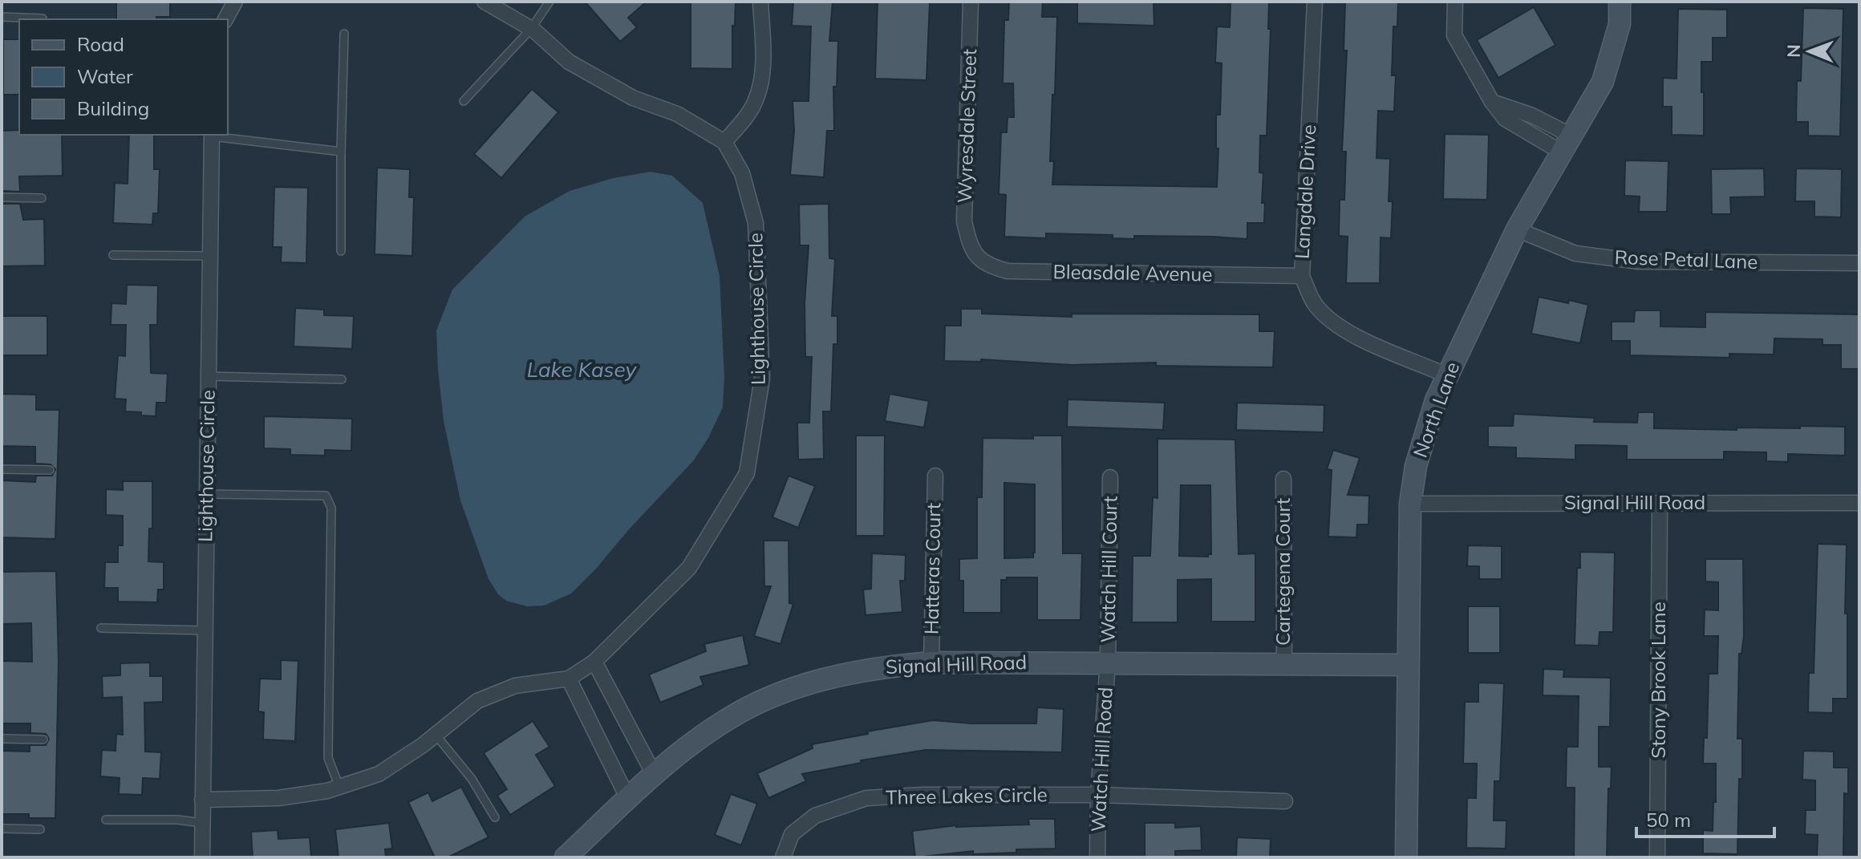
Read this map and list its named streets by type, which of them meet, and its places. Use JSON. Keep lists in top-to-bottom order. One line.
{"streets":{"street":["Wyresdale Street","Langdale Drive","Rose Petal Lane","Bleasdale Avenue","Lighthouse Circle","North Lane","Signal Hill Road","Hatteras Court","Watch Hill Court","Cartegena Court","Stony Brook Lane","Watch Hill Road","Three Lakes Circle"]},"crossings":[["Wyresdale Street","Bleasdale Avenue"],["Langdale Drive","Bleasdale Avenue"],["Langdale Drive","North Lane"],["Rose Petal Lane","North Lane"],["North Lane","Signal Hill Road"],["Signal Hill Road","Hatteras Court"],["Signal Hill Road","Watch Hill Court"],["Signal Hill Road","Cartegena Court"],["Signal Hill Road","Stony Brook Lane"],["Signal Hill Road","Watch Hill Road"],["Watch Hill Court","Watch Hill Road"],["Watch Hill Road","Three Lakes Circle"]],"water":["Lake Kasey"],"legend":["Road","Water","Building"],"scale_bar":"50 m","north":"left"}
